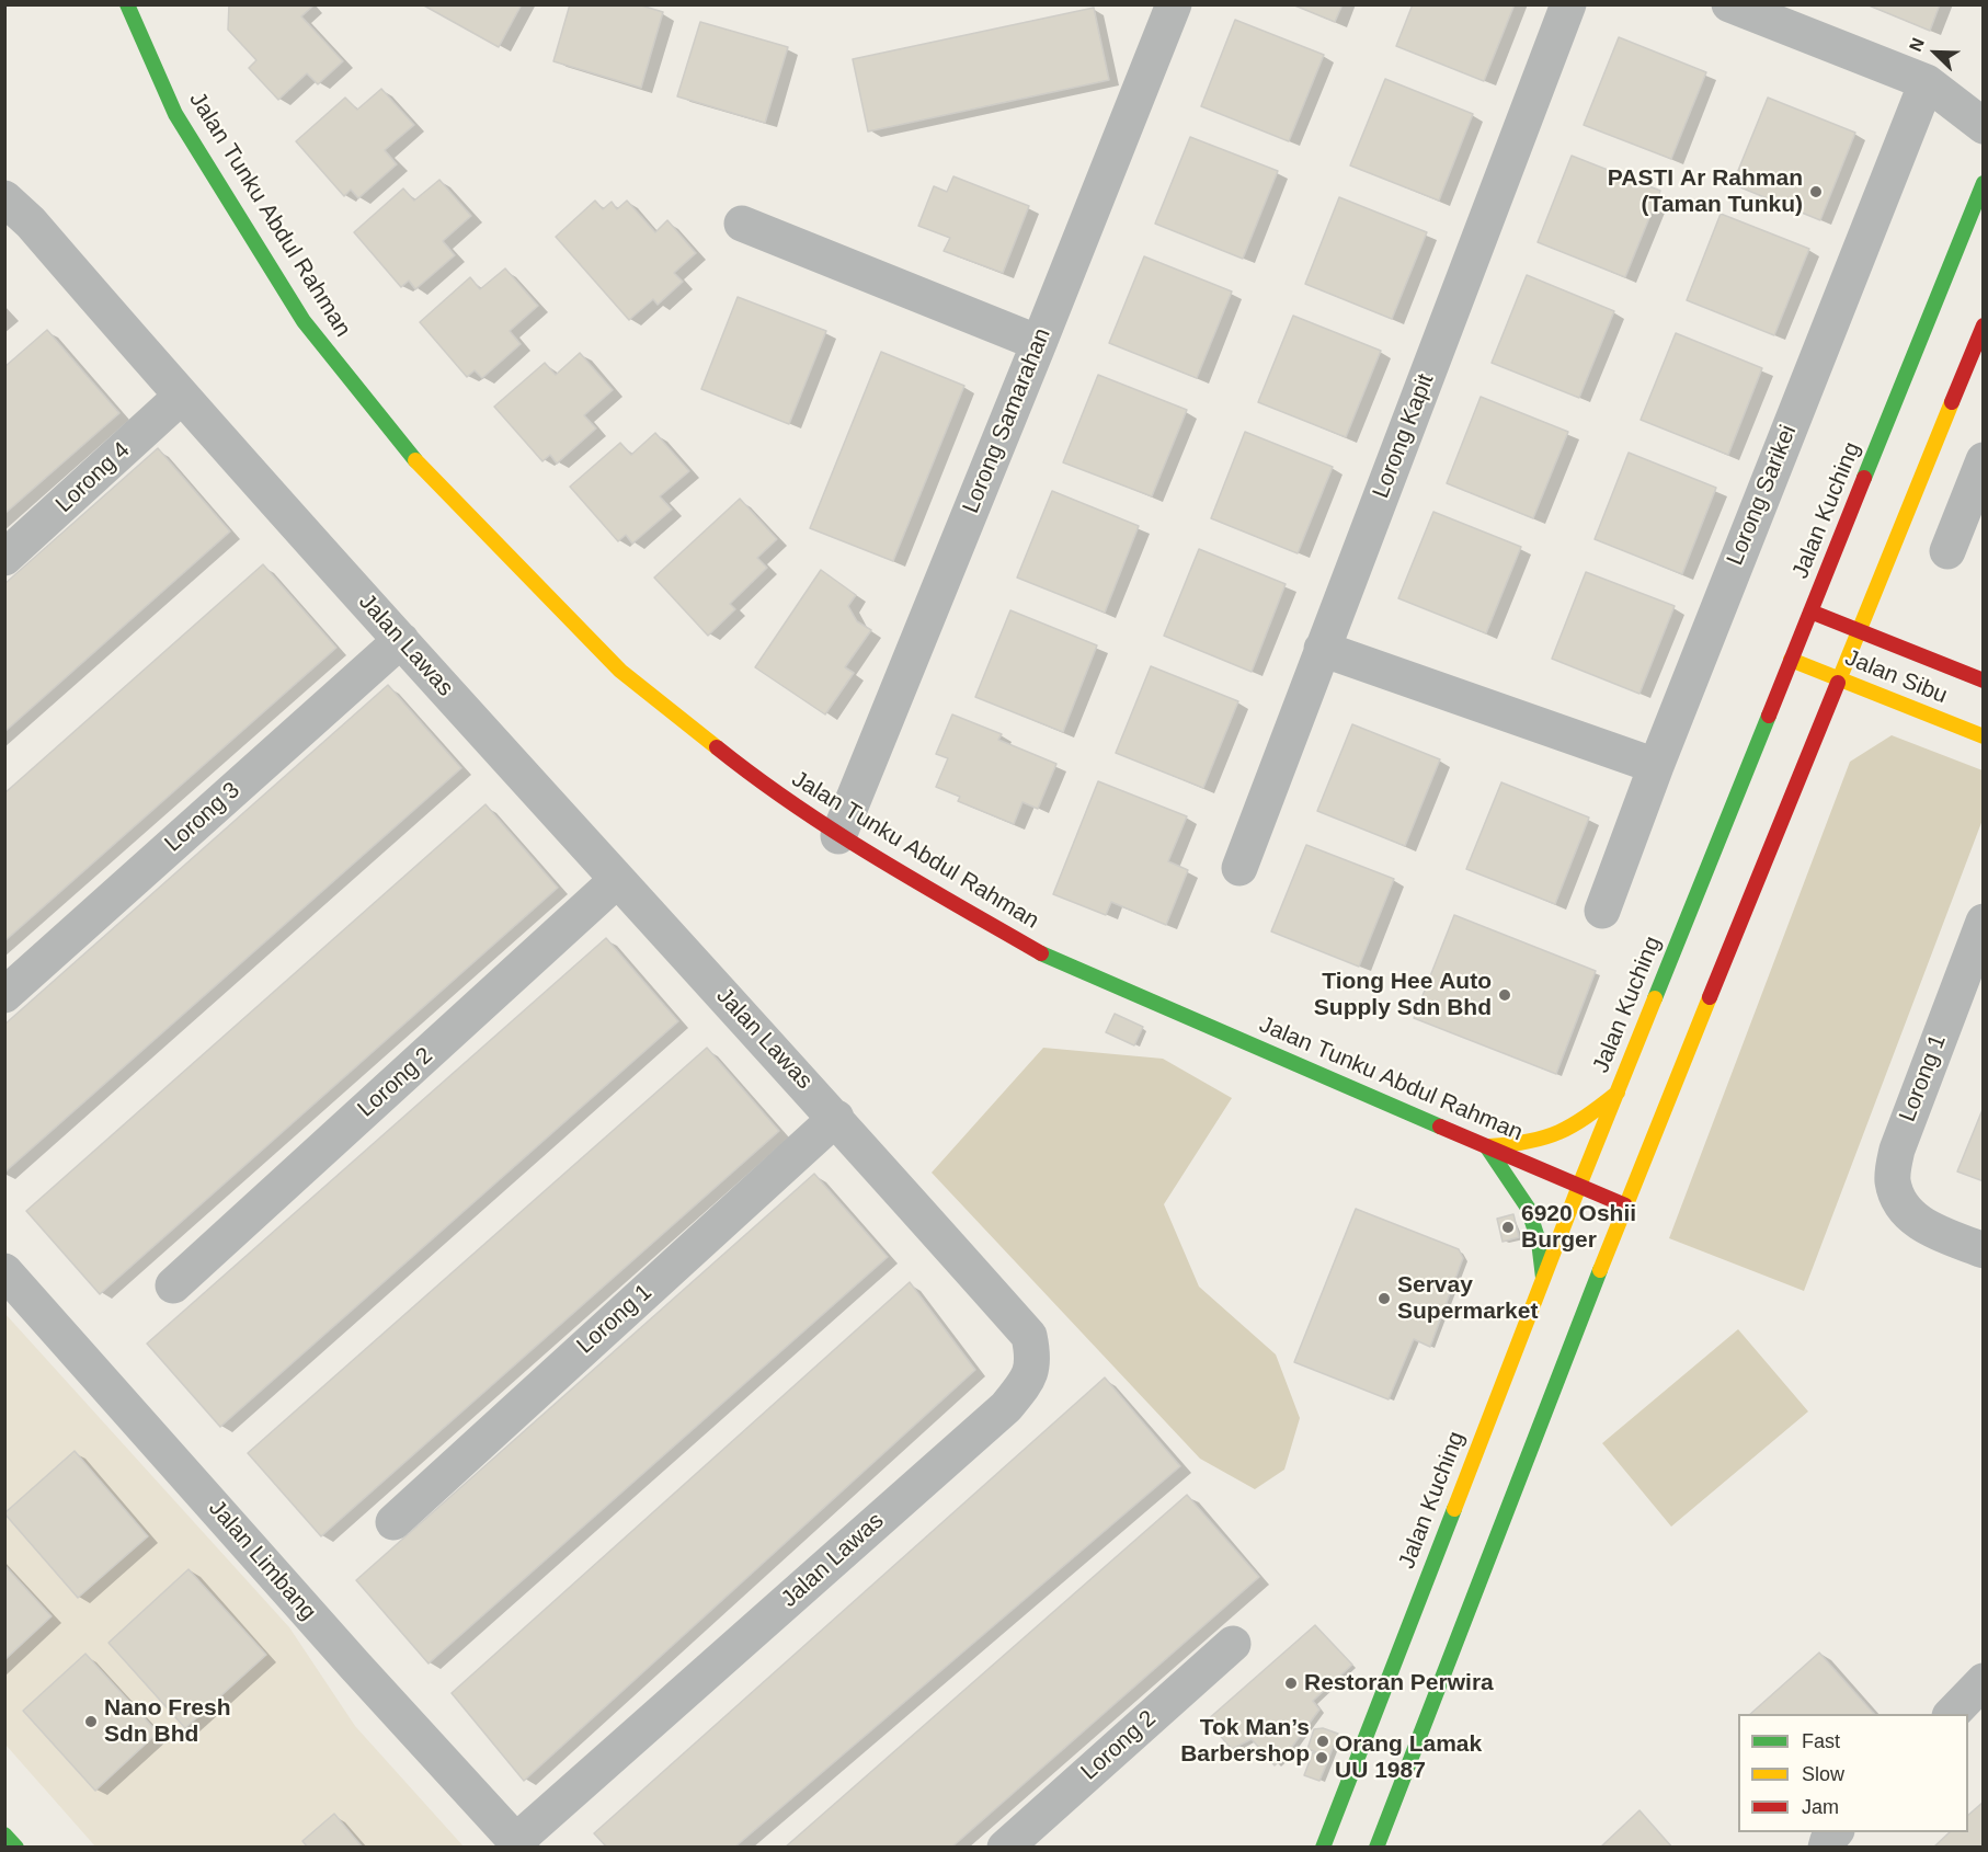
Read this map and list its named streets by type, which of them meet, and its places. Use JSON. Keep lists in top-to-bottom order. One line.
{"streets":{"street":["Jalan Tunku Abdul Rahman","Lorong Samarahan","Lorong Kapit","Lorong 4","Lorong Sarikei","Jalan Kuching","Jalan Lawas","Jalan Sibu","Lorong 3","Lorong 1","Lorong 2","Jalan Limbang"]},"crossings":[["Jalan Tunku Abdul Rahman","Lorong Samarahan"],["Jalan Tunku Abdul Rahman","Jalan Kuching"],["Lorong 4","Jalan Lawas"],["Jalan Kuching","Jalan Sibu"],["Jalan Lawas","Lorong 3"],["Jalan Lawas","Lorong 1"],["Jalan Lawas","Lorong 2"],["Jalan Lawas","Jalan Limbang"]],"places":["PASTI Ar Rahman (Taman Tunku)","Tiong Hee Auto Supply Sdn Bhd","6920 Oshii Burger","Servay Supermarket","Restoran Perwira","Nano Fresh Sdn Bhd","Tok Man’s Barbershop","Orang Lamak UU 1987"],"legend":["Fast","Slow","Jam"],"north":"top left"}
